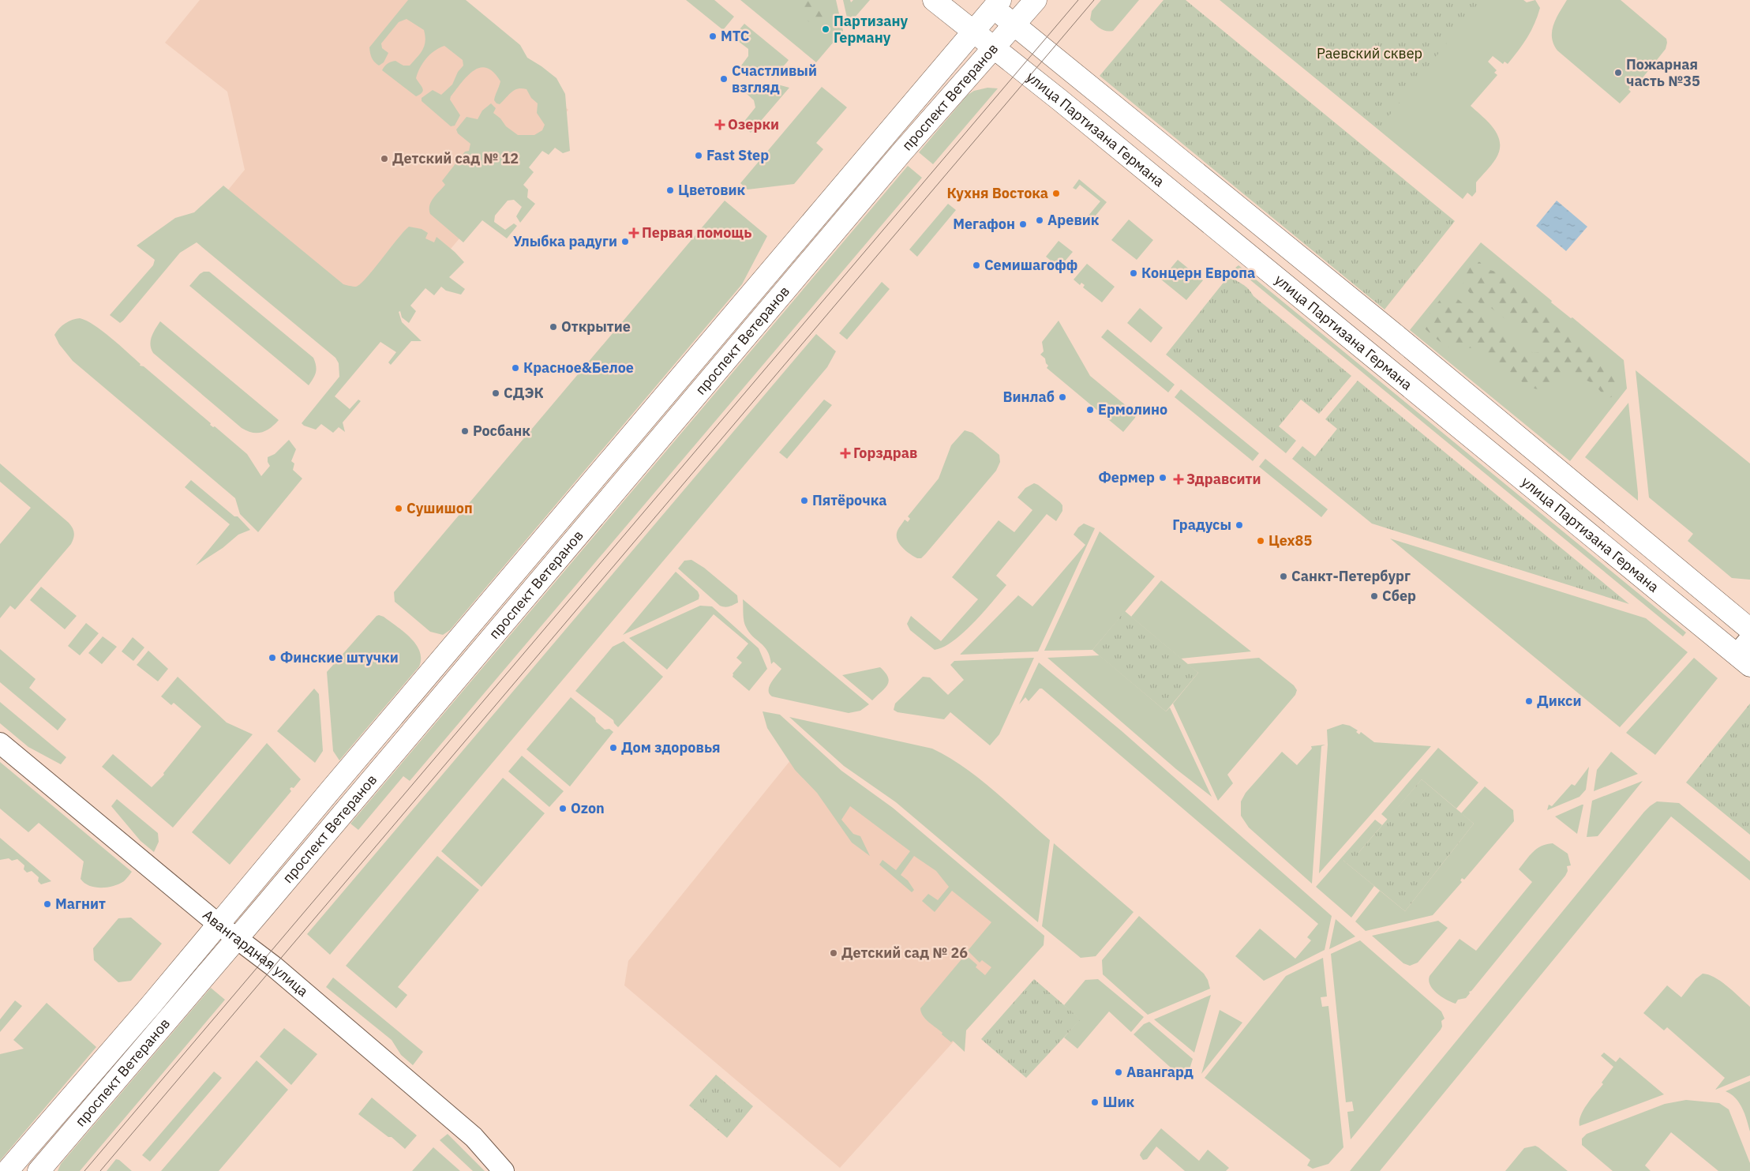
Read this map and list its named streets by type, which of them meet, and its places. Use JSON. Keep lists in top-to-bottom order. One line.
{"streets":{"main road":["проспект Ветеранов","улица Партизана Германа"],"street":["Авангардная улица"]},"crossings":[["проспект Ветеранов","улица Партизана Германа"],["проспект Ветеранов","Авангардная улица"]],"parks":["Раевский сквер"],"places":{"other":["Партизану Герману","МТС","Пожарная часть №35","Счастливый взгляд","Fast Step","Детский сад № 12","Цветовик","Кухня Востока","Аревик","Мегафон","Улыбка радуги","Семишагофф","Концерн Европа","Открытие","Красное&Белое","СДЭК","Винлаб","Ермолино","Росбанк","Фермер","Пятёрочка","Сушишоп","Градусы","Цех85","Санкт-Петербург","Сбер","Финские штучки","Дикси","Дом здоровья","Ozon","Магнит","Детский сад № 26","Авангард","Шик"],"health":["Озерки","Первая помощь","Горздрав","Здравсити"]}}
